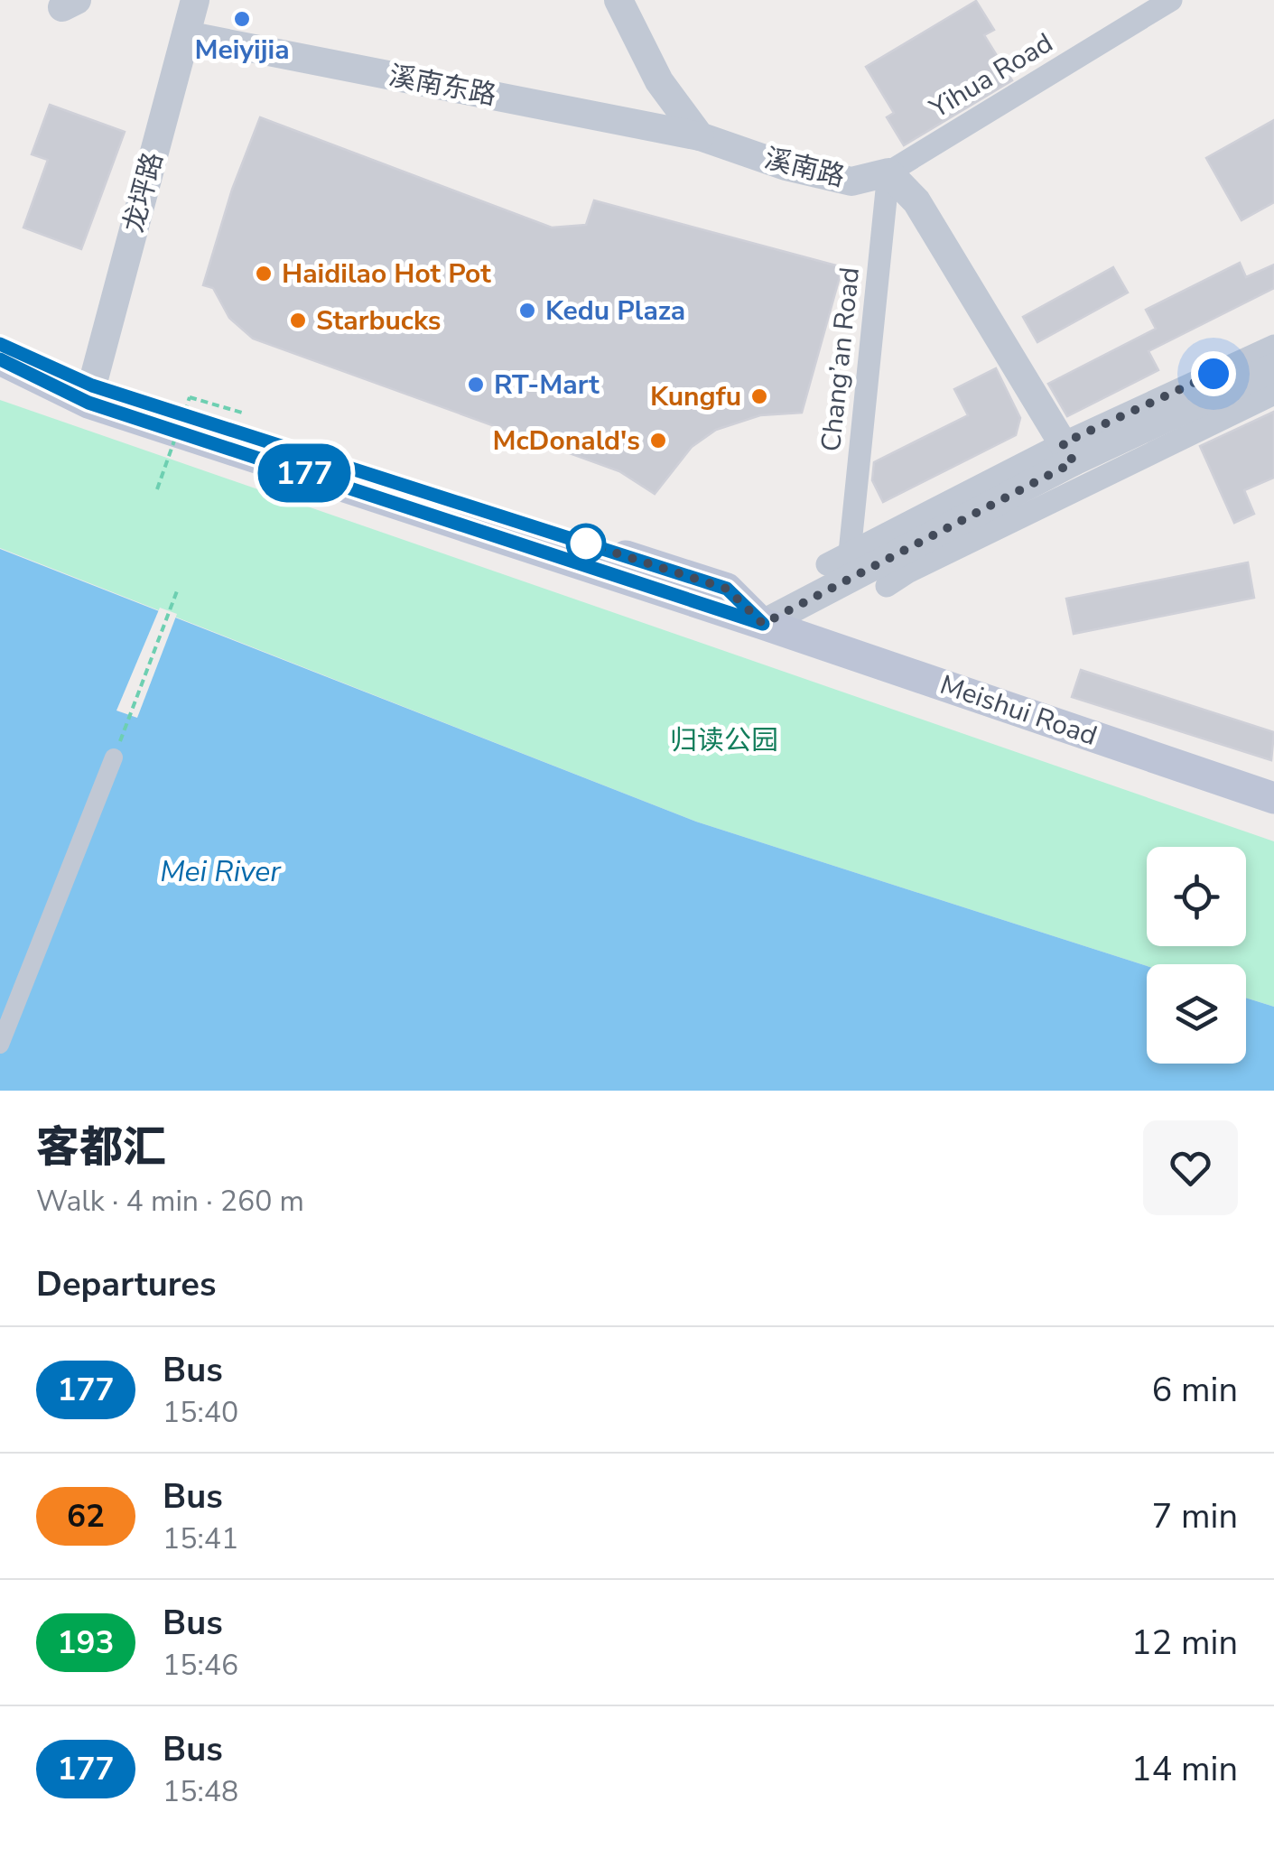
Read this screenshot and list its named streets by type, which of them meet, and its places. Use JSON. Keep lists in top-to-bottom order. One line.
{"streets":{"main road":["Meishui Road"],"street":["Yihua Road","溪南东路","溪南路","龙坪路","Chang’an Road"]},"crossings":[["Yihua Road","溪南路"],["Yihua Road","Chang’an Road"],["溪南东路","溪南路"],["溪南东路","龙坪路"],["溪南路","Chang’an Road"],["龙坪路","Meishui Road"]],"water":["Mei River"],"parks":["归读公园"],"places":["Meiyijia","Haidilao Hot Pot","Kedu Plaza","Starbucks","RT-Mart","Kungfu","McDonald's"],"lines":["bus line 177"],"page":{"on_map":"177","heading":[["客都汇","Walk · 4 min · 260 m"],"Departures"],"list":[{"mark":"177","name":"Bus","note":"15:40","value":"6 min"},{"mark":"62","name":"Bus","note":"15:41","value":"7 min"},{"mark":"193","name":"Bus","note":"15:46","value":"12 min"},{"mark":"177","name":"Bus","note":"15:48","value":"14 min"}]}}
